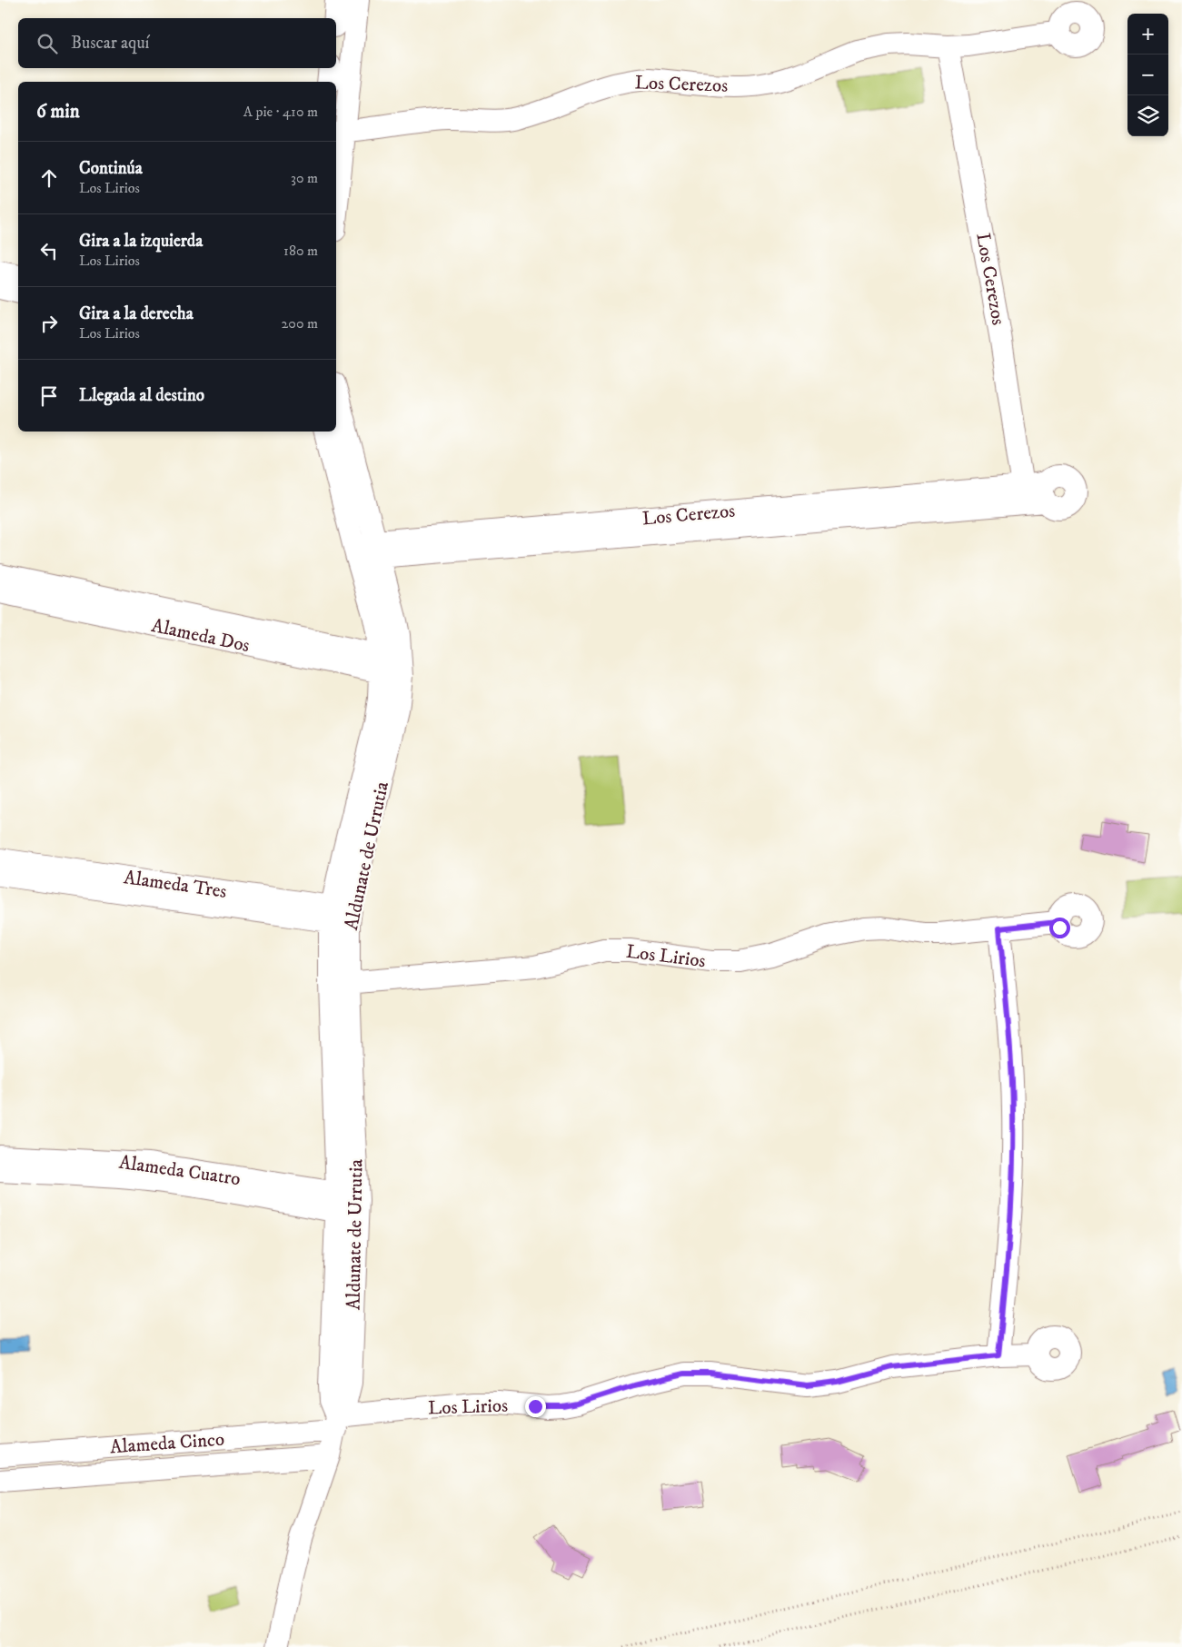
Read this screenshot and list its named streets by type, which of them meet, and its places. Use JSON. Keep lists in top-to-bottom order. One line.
{"streets":{"street":["Los Cerezos","Alameda Dos","Aldunate de Urrutia","Alameda Tres","Los Lirios","Alameda Cuatro","Alameda Cinco"]},"crossings":[["Los Cerezos","Aldunate de Urrutia"],["Alameda Dos","Aldunate de Urrutia"],["Aldunate de Urrutia","Alameda Tres"],["Aldunate de Urrutia","Los Lirios"],["Aldunate de Urrutia","Alameda Cuatro"],["Aldunate de Urrutia","Alameda Cinco"],["Los Lirios","Alameda Cinco"]],"page":{"map_buttons":["+","−"],"search":"Buscar aquí","heading":["6 min","A pie · 410 m"],"list":[["Continúa","Los Lirios","30 m"],["Gira a la izquierda","Los Lirios","180 m"],["Gira a la derecha","Los Lirios","200 m"],"Llegada al destino"]}}
